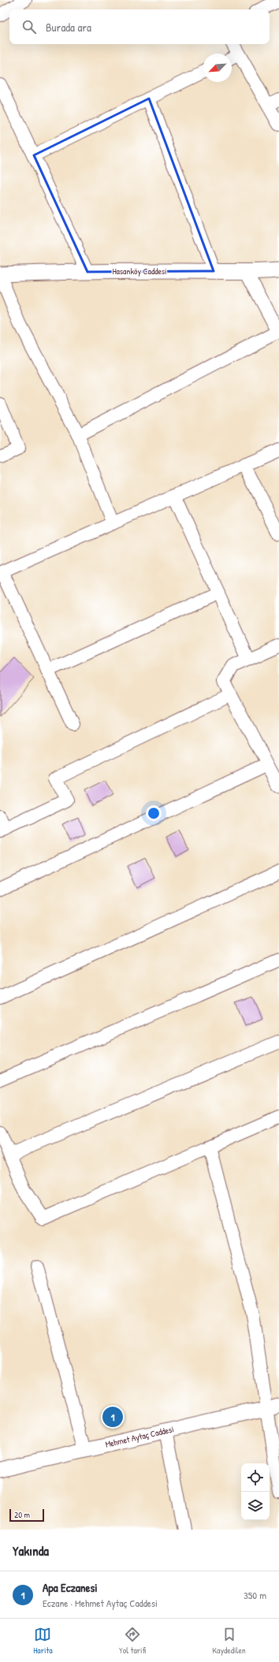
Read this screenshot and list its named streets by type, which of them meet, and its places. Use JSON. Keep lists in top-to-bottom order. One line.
{"streets":{"street":["Hasanköy Caddesi","Mehmet Aytaç Caddesi"]},"scale_bar":"20 m","north":"bottom left","page":{"search":"Burada ara","pins":"1","scale":"20 m","heading":"Yakında","list":[{"mark":"1","name":"Apa Eczanesi","note":"Eczane · Mehmet Aytaç Caddesi","value":"350 m"}],"nav":["Harita","Yol tarifi","Kaydedilen"]}}
